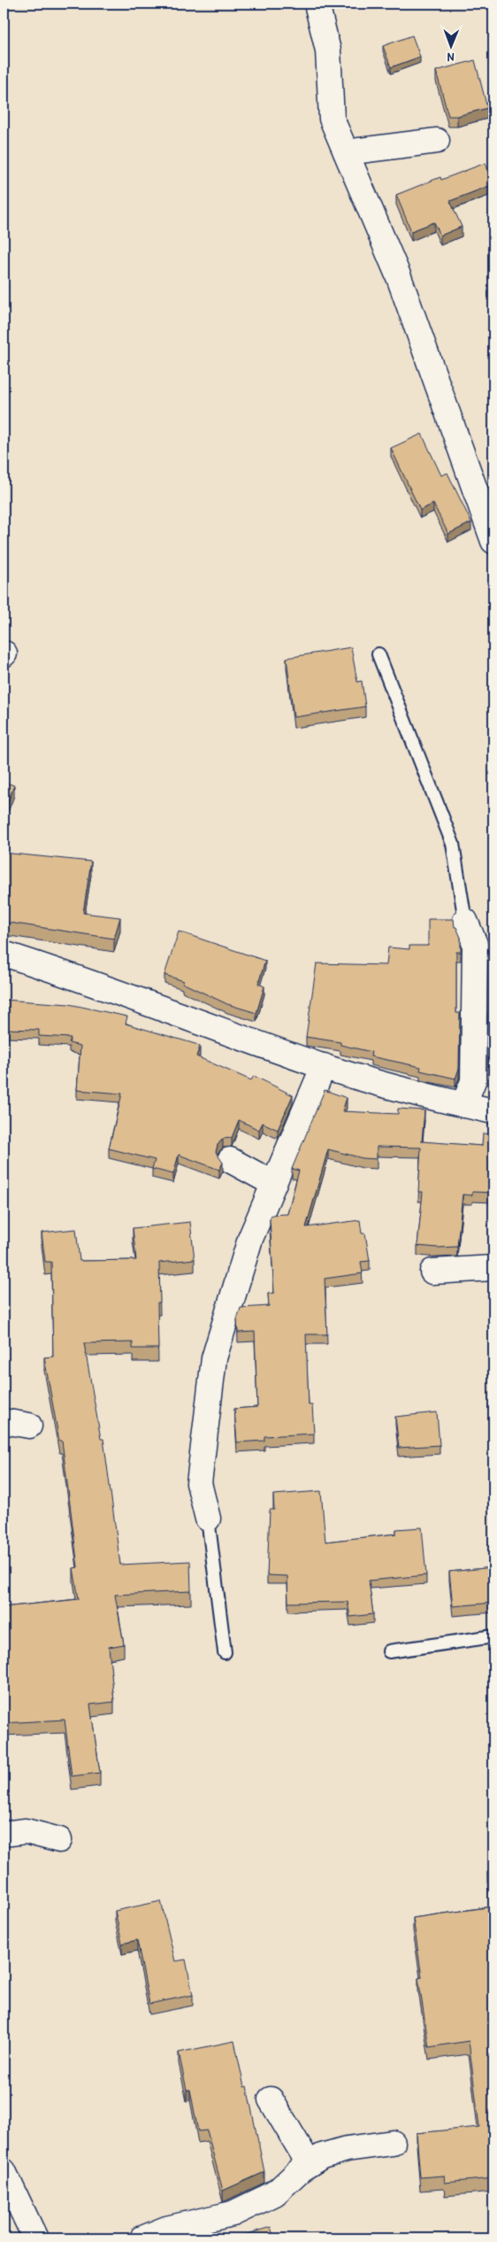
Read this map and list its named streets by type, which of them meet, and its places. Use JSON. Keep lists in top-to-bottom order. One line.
{"north":"bottom"}
